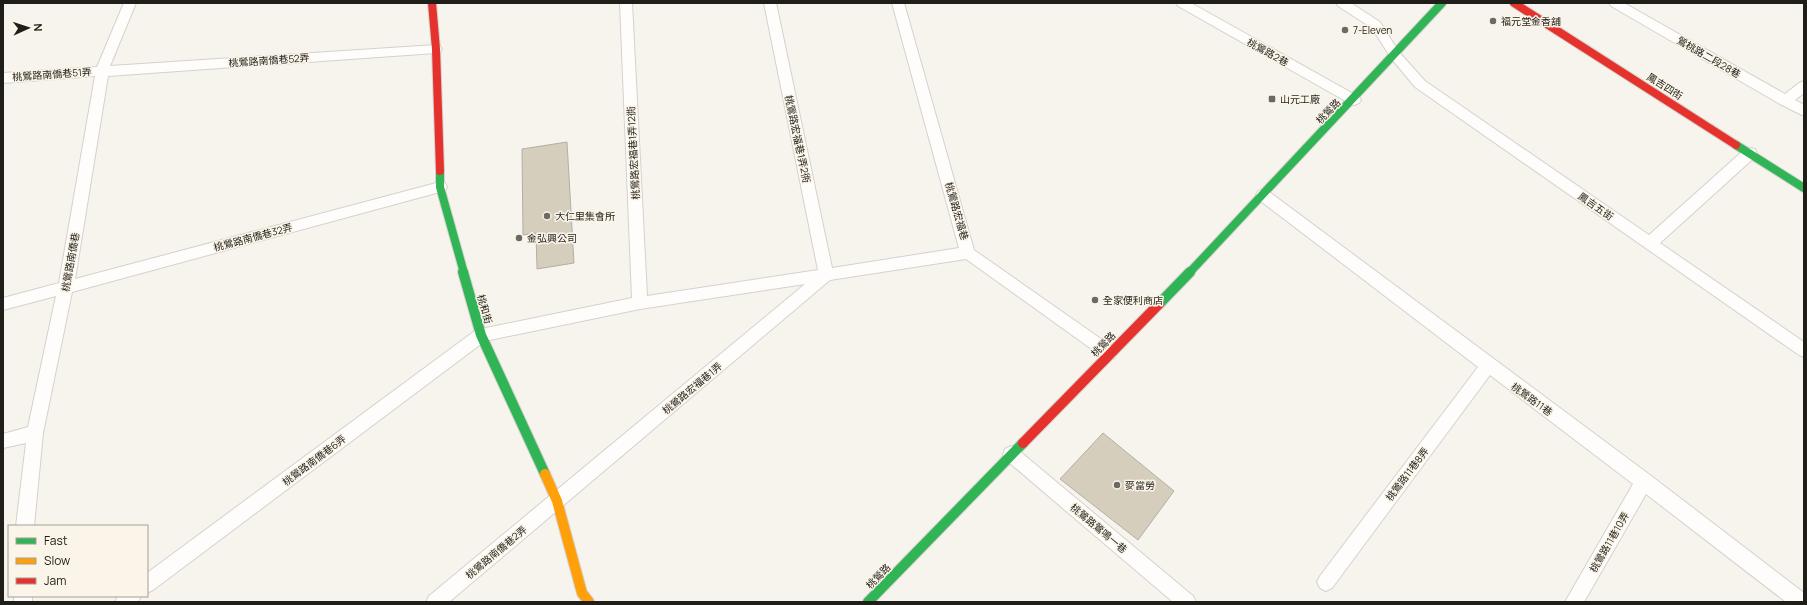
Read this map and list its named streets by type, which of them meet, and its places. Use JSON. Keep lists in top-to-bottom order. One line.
{"streets":{"street":["鳳吉四街","桃鶯路","桃和街"],"lane":["桃鶯路2巷","鶯桃路二段28巷","桃鶯路南僑巷52弄","桃鶯路南僑巷51弄","桃鶯路宏福巷1弄2衖","桃鶯路宏福巷1弄12衖","鳳吉五街","桃鶯路宏福巷","桃鶯路南僑巷32弄","桃鶯路南僑巷","桃鶯路宏福巷1弄","桃鶯路11巷","桃鶯路南僑巷6弄","桃鶯路11巷8弄","桃鶯路鶯鳴一巷","桃鶯路11巷10弄","桃鶯路南僑巷2弄"]},"crossings":[["桃鶯路2巷","桃鶯路"],["桃鶯路南僑巷52弄","桃鶯路南僑巷51弄"],["桃鶯路南僑巷52弄","桃鶯路南僑巷"],["桃鶯路南僑巷52弄","桃和街"],["桃鶯路南僑巷51弄","桃鶯路南僑巷"],["桃鶯路","鳳吉五街"],["桃鶯路","桃鶯路宏福巷"],["桃鶯路","桃鶯路11巷"],["桃鶯路","桃鶯路鶯鳴一巷"],["桃鶯路宏福巷1弄2衖","桃鶯路宏福巷1弄"],["桃鶯路南僑巷32弄","桃鶯路南僑巷"],["桃鶯路南僑巷32弄","桃和街"],["桃和街","桃鶯路宏福巷1弄"],["桃和街","桃鶯路南僑巷6弄"],["桃和街","桃鶯路南僑巷2弄"],["桃鶯路宏福巷1弄","桃鶯路南僑巷2弄"],["桃鶯路11巷","桃鶯路11巷8弄"],["桃鶯路11巷","桃鶯路11巷10弄"]],"places":{"other":["福元堂金香舖","7-Eleven","大仁里集會所","金弘興公司","全家便利商店","麥當勞"],"transit":["山元工廠"]},"legend":["Fast","Slow","Jam"],"north":"right"}
